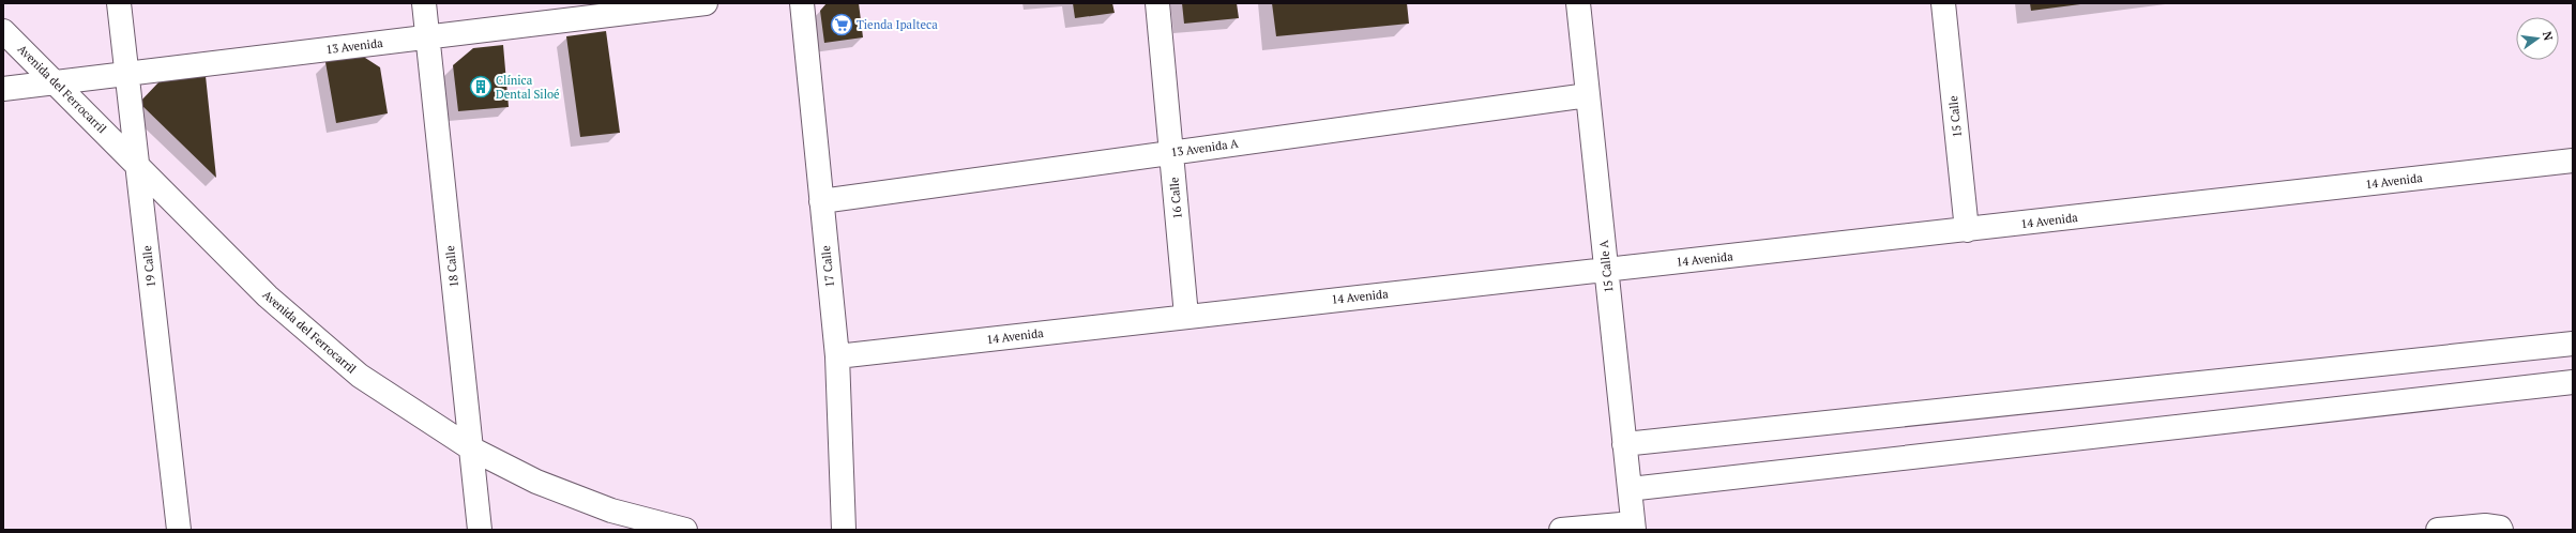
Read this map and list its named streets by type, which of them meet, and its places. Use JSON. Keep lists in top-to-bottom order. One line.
{"streets":{"street":["13 Avenida","Avenida del Ferrocarril","15 Calle","13 Avenida A","14 Avenida","16 Calle","19 Calle","18 Calle","17 Calle","15 Calle A"]},"crossings":[["13 Avenida","Avenida del Ferrocarril"],["13 Avenida","19 Calle"],["13 Avenida","18 Calle"],["Avenida del Ferrocarril","19 Calle"],["Avenida del Ferrocarril","18 Calle"],["15 Calle","14 Avenida"],["13 Avenida A","16 Calle"],["13 Avenida A","17 Calle"],["13 Avenida A","15 Calle A"],["14 Avenida","16 Calle"],["14 Avenida","17 Calle"],["14 Avenida","15 Calle A"]],"places":{"supermarket":["Tienda Ipalteca"],"building":["Clínica Dental Siloé"]},"north":"right"}
